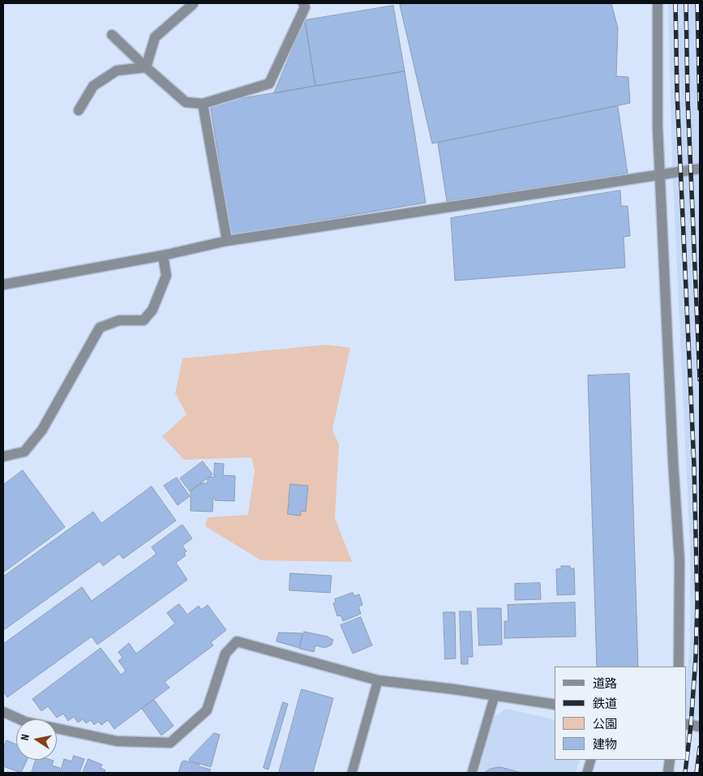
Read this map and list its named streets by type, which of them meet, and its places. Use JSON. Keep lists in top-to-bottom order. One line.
{"legend":["道路","鉄道","公園","建物"],"north":"left"}
